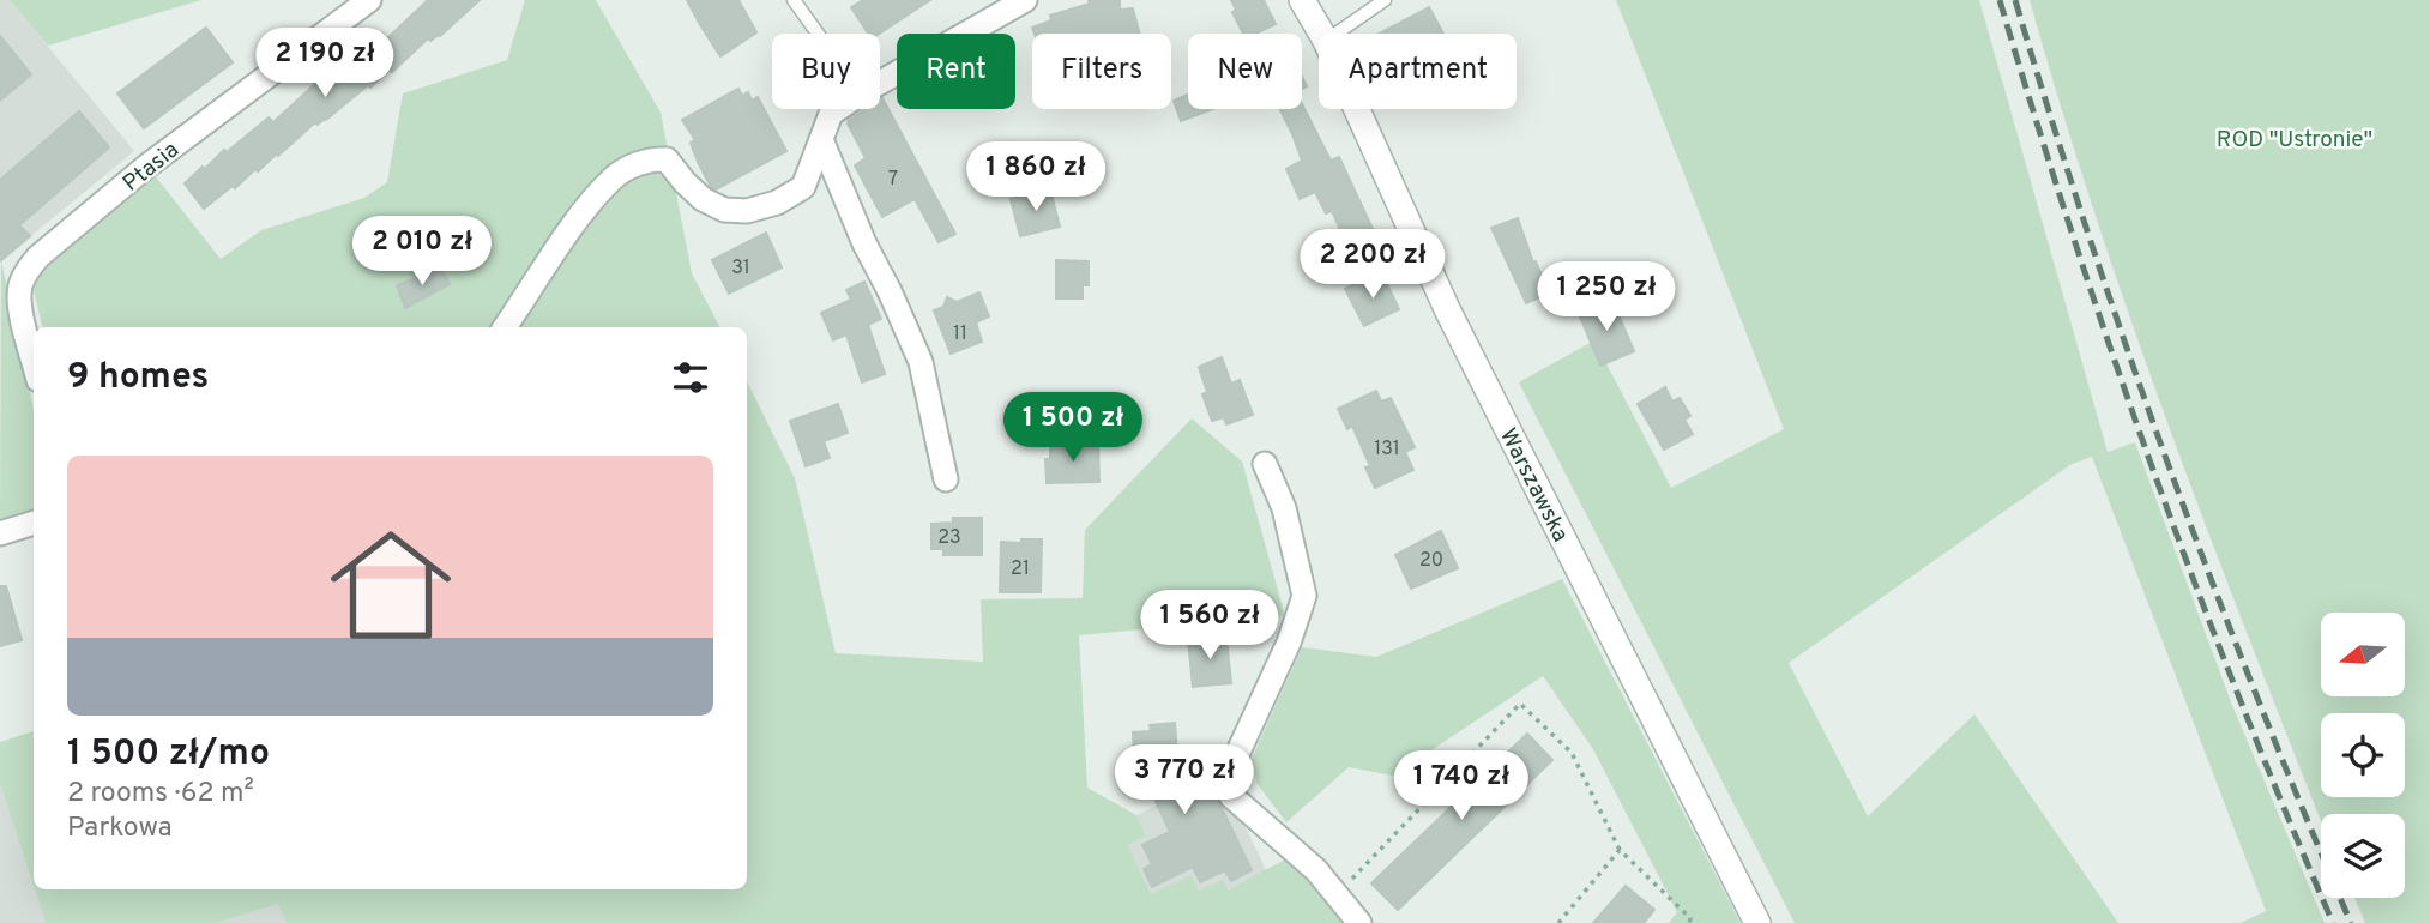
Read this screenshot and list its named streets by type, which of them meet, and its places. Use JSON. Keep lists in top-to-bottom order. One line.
{"streets":{"street":["Ptasia","Warszawska"]},"parks":["ROD \"Ustronie\""],"house_numbers":["7","31","11","131","23","20","21"],"north":"left","page":{"price":["2 190 zł","1 860 zł","2 010 zł","2 200 zł","1 250 zł","1 500 zł","1 560 zł","3 770 zł","1 740 zł"],"chip":["Buy","Rent","Filters","New","Apartment"],"heading":"9 homes","list":[{"name":"1 500 zł/mo","note":"2 rooms · 62 m² · Parkowa"}]}}
